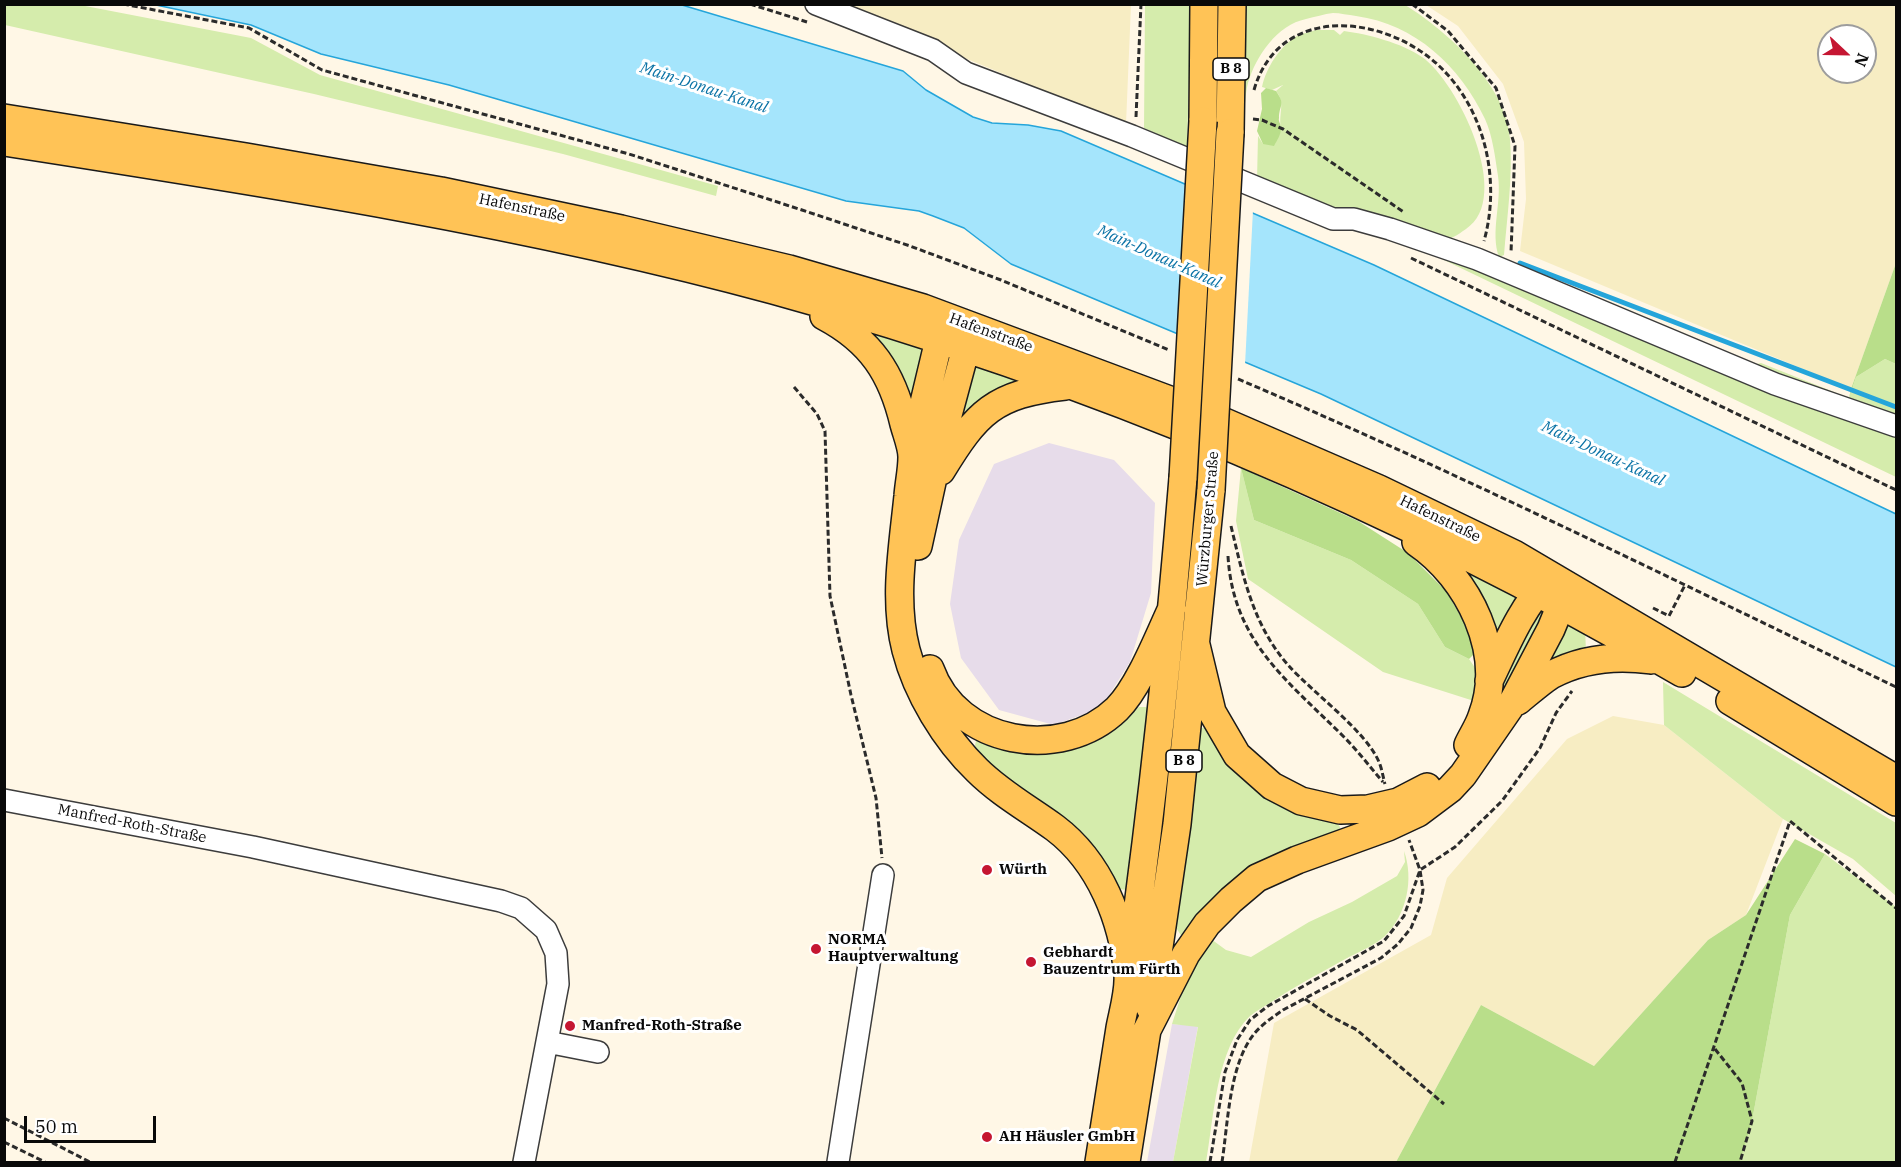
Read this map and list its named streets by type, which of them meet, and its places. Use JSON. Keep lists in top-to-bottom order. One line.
{"streets":{"main road":["B 8","Hafenstraße","Würzburger Straße"],"street":["Manfred-Roth-Straße"]},"crossings":[["B 8","Würzburger Straße"]],"water":["Main-Donau-Kanal"],"places":["Würth","NORMA Hauptverwaltung","Gebhardt Bauzentrum Fürth","Manfred-Roth-Straße","AH Häusler GmbH"],"scale_bar":"50 m","north":"right"}
